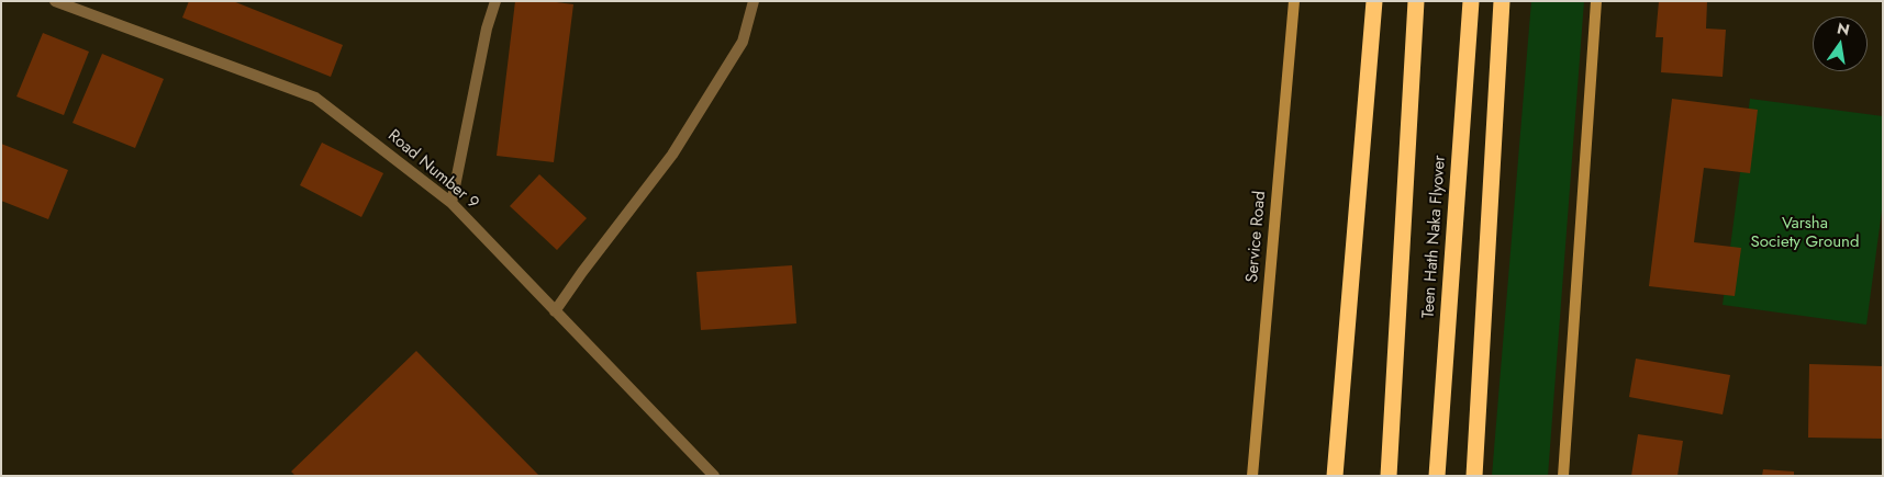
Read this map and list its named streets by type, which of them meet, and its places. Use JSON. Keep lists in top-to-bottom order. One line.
{"streets":{"highway":["Teen Hath Naka Flyover"],"street":["Road Number 9","Service Road"]},"parks":["Varsha Society Ground"],"north":"top"}
